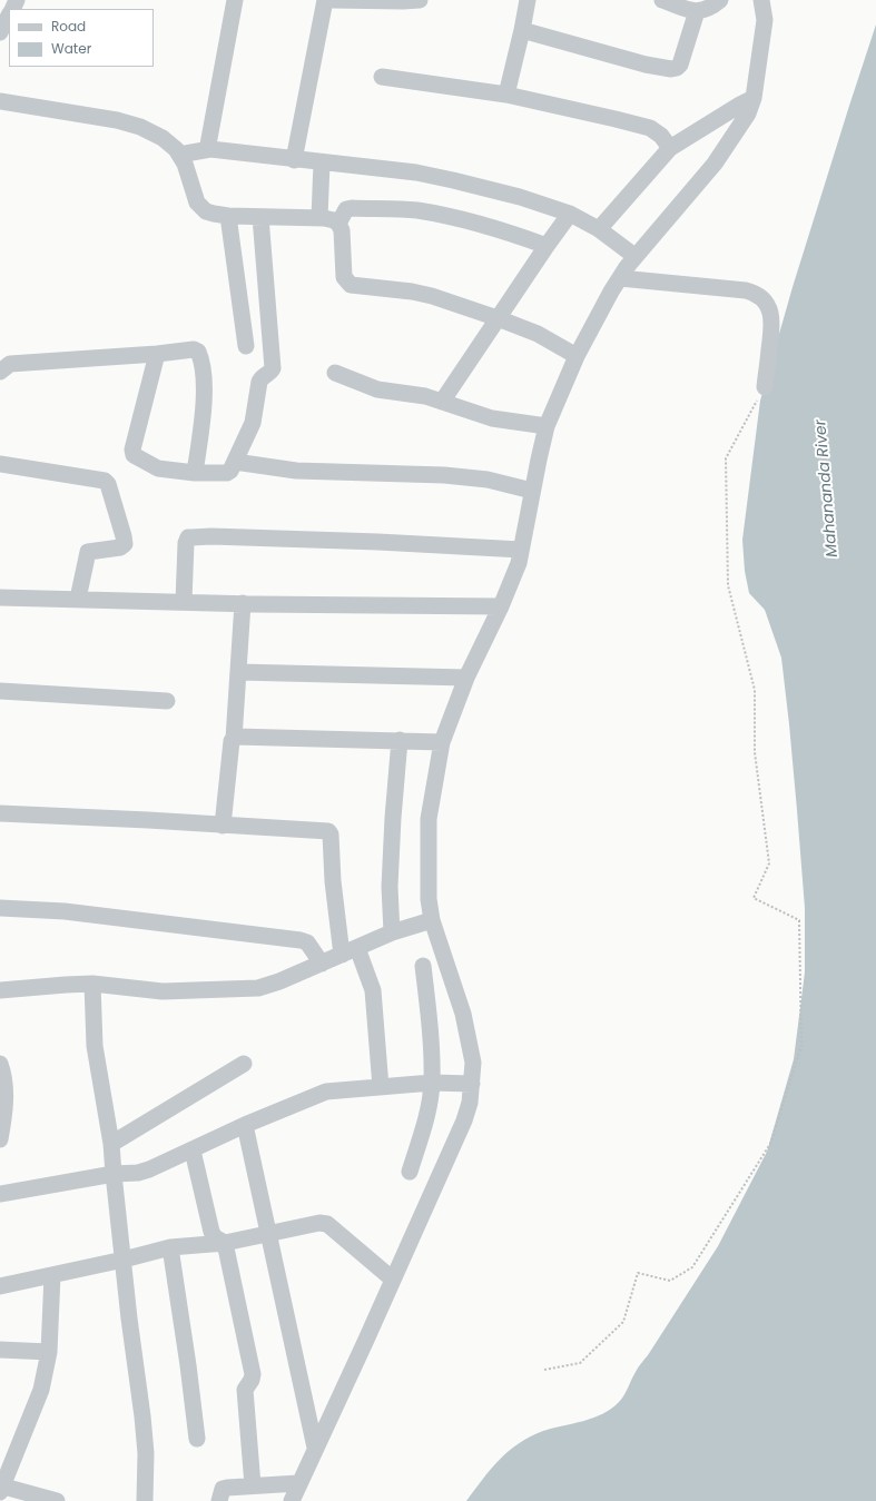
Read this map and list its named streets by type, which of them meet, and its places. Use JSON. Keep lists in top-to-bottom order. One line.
{"water":["Mahananda River"],"legend":["Road","Water"]}
